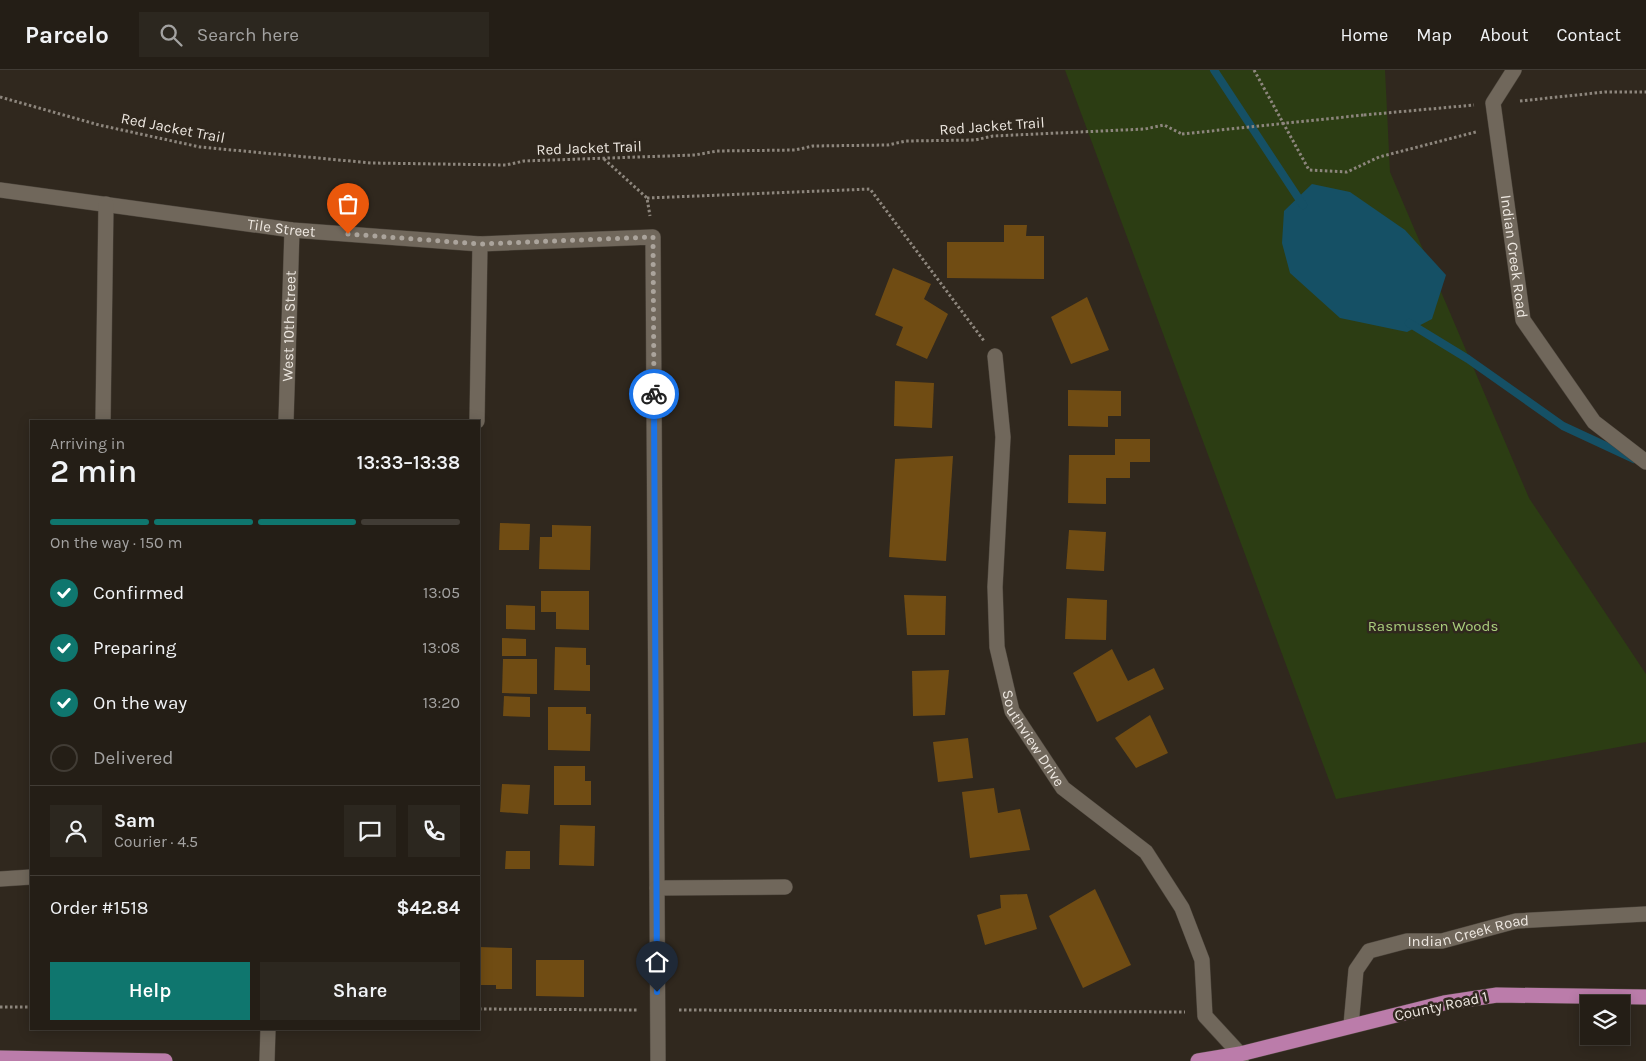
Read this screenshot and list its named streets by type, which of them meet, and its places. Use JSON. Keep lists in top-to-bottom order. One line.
{"streets":{"main road":["County Road 1"],"street":["Tile Street","Indian Creek Road","West 10th Street","Southview Drive"],"path":["Red Jacket Trail"]},"crossings":[["Tile Street","West 10th Street"],["Indian Creek Road","County Road 1"]],"parks":["Rasmussen Woods"],"page":{"header":"Parcelo","search":"Search here","nav":["Home","Map","About","Contact"],"heading":["2 min","Arriving in","13:33–13:38"],"panel":["Sam","Courier · 4.5","Order #1518","$42.84"],"bar":"On the way · 150 m","list":[["Confirmed","13:05"],["Preparing","13:08"],["On the way","13:20"],"Delivered"],"buttons":["Help","Share"]}}
